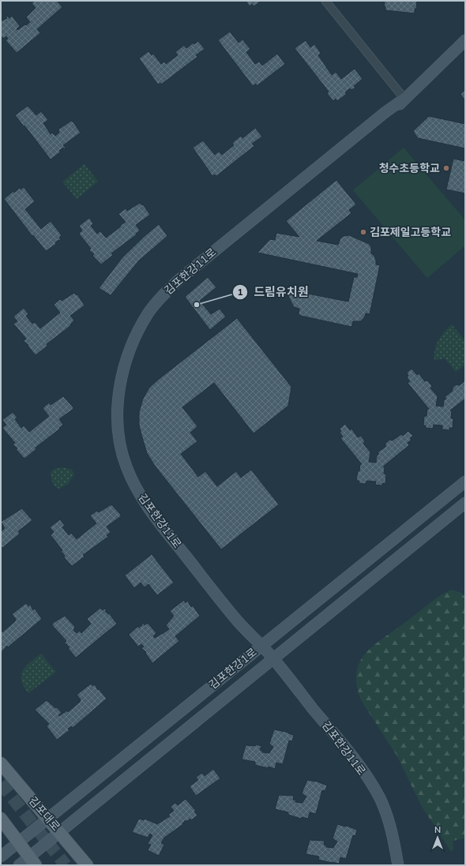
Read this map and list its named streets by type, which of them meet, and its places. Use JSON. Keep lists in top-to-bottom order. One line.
{"streets":{"main road":["김포대로"],"street":["김포한강11로","김포한강1로"]},"crossings":[["김포한강11로","김포한강1로"],["김포한강1로","김포대로"]],"places":["청수초등학교","김포제일고등학교","드림유치원"],"north":"top"}
